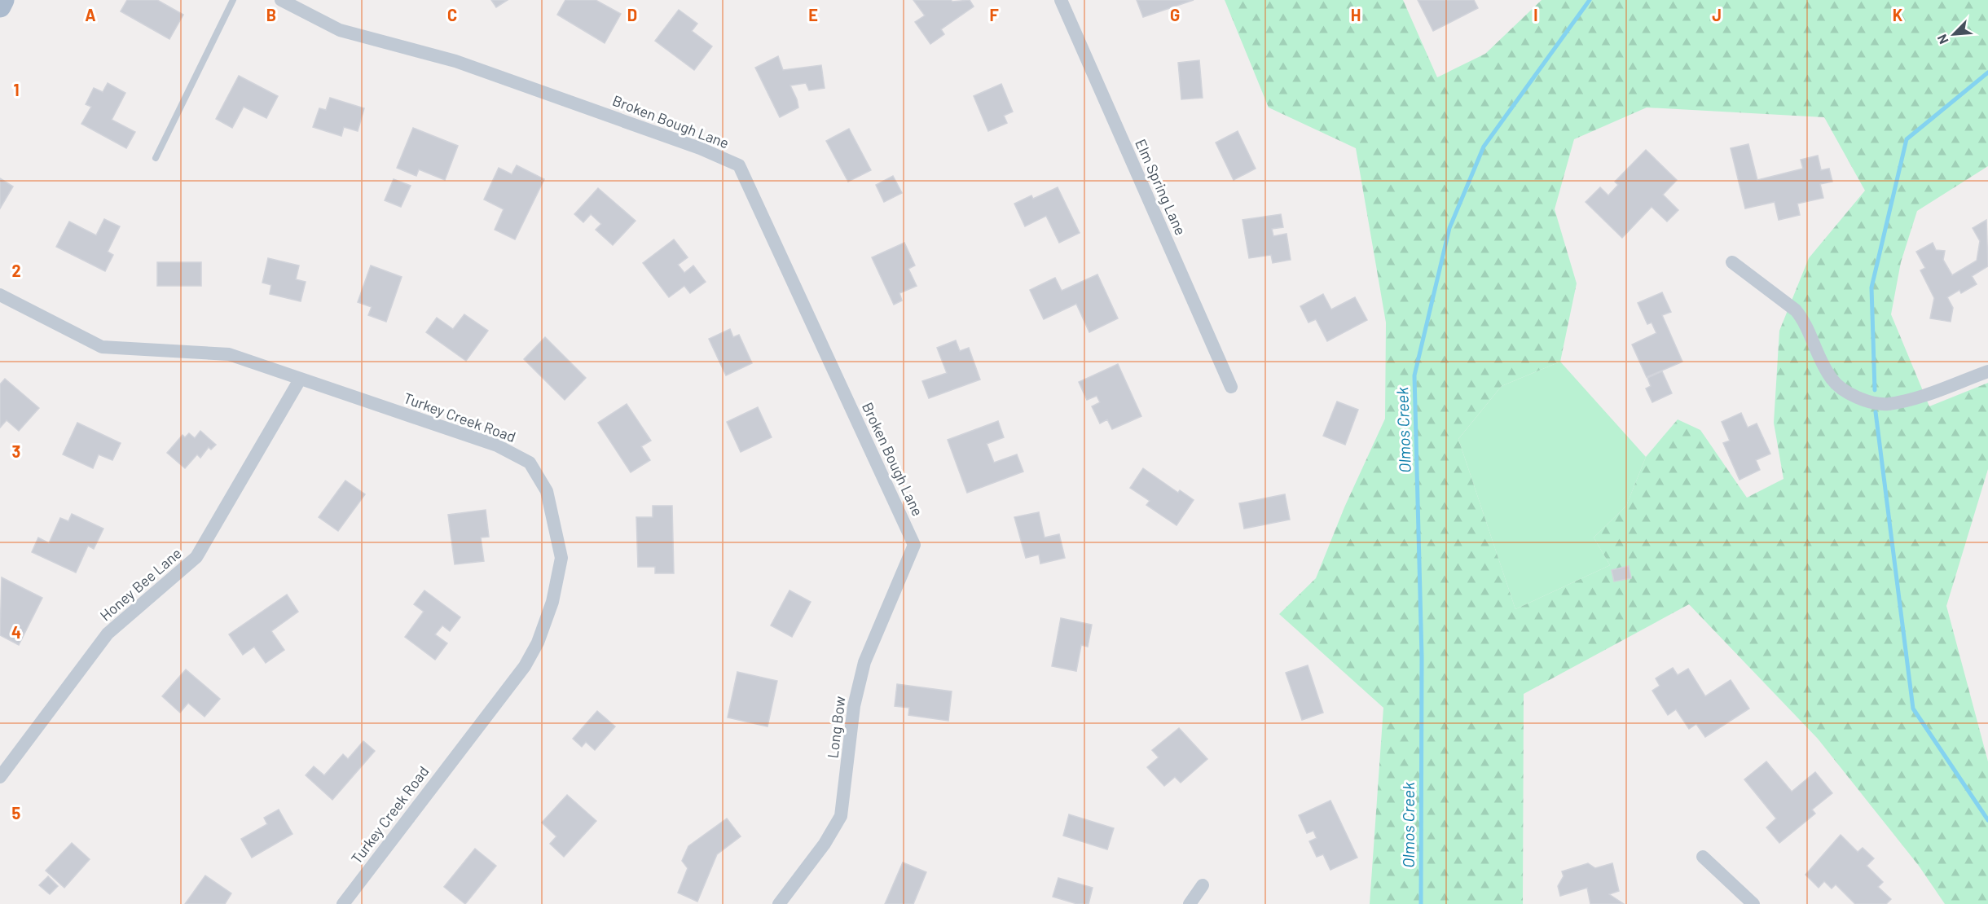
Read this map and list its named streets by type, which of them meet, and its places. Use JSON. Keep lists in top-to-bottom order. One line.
{"streets":{"street":["Broken Bough Lane","Elm Spring Lane","Turkey Creek Road","Honey Bee Lane","Long Bow"]},"crossings":[["Broken Bough Lane","Long Bow"],["Turkey Creek Road","Honey Bee Lane"]],"water":["Olmos Creek"],"north":"bottom left","grid":{"columns":["A","B","C","D","E","F","G","H","I","J","K"],"rows":["1","2","3","4","5"]}}
